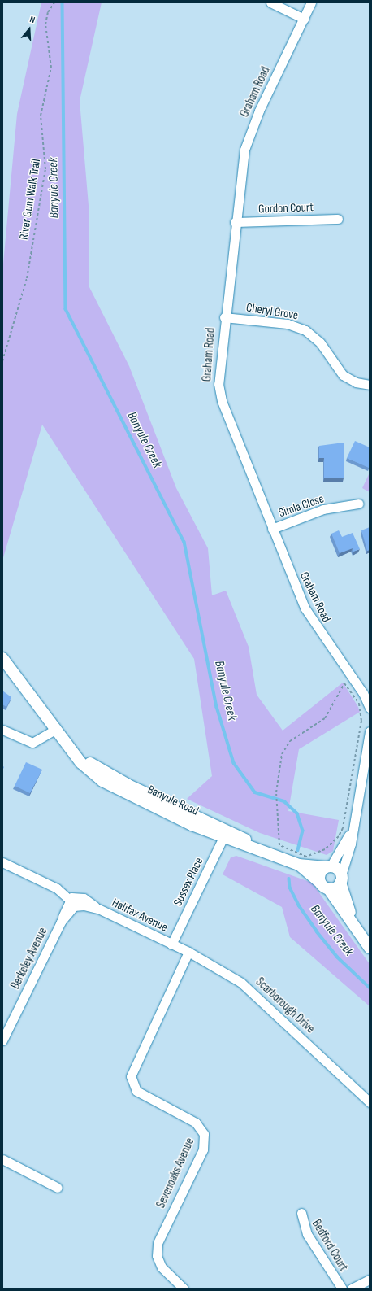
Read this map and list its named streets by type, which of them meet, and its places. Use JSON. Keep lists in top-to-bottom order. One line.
{"streets":{"street":["Graham Road","Gordon Court","Cheryl Grove","Simla Close","Banyule Road","Sussex Place","Halifax Avenue","Berkeley Avenue","Scarborough Drive","Sevenoaks Avenue","Bedford Court"],"path":["River Gum Walk Trail"]},"crossings":[["Graham Road","Gordon Court"],["Graham Road","Cheryl Grove"],["Graham Road","Simla Close"],["Banyule Road","Sussex Place"],["Sussex Place","Halifax Avenue"],["Sussex Place","Scarborough Drive"],["Halifax Avenue","Berkeley Avenue"],["Halifax Avenue","Scarborough Drive"],["Scarborough Drive","Sevenoaks Avenue"]],"water":["Banyule Creek"],"north":"top"}
